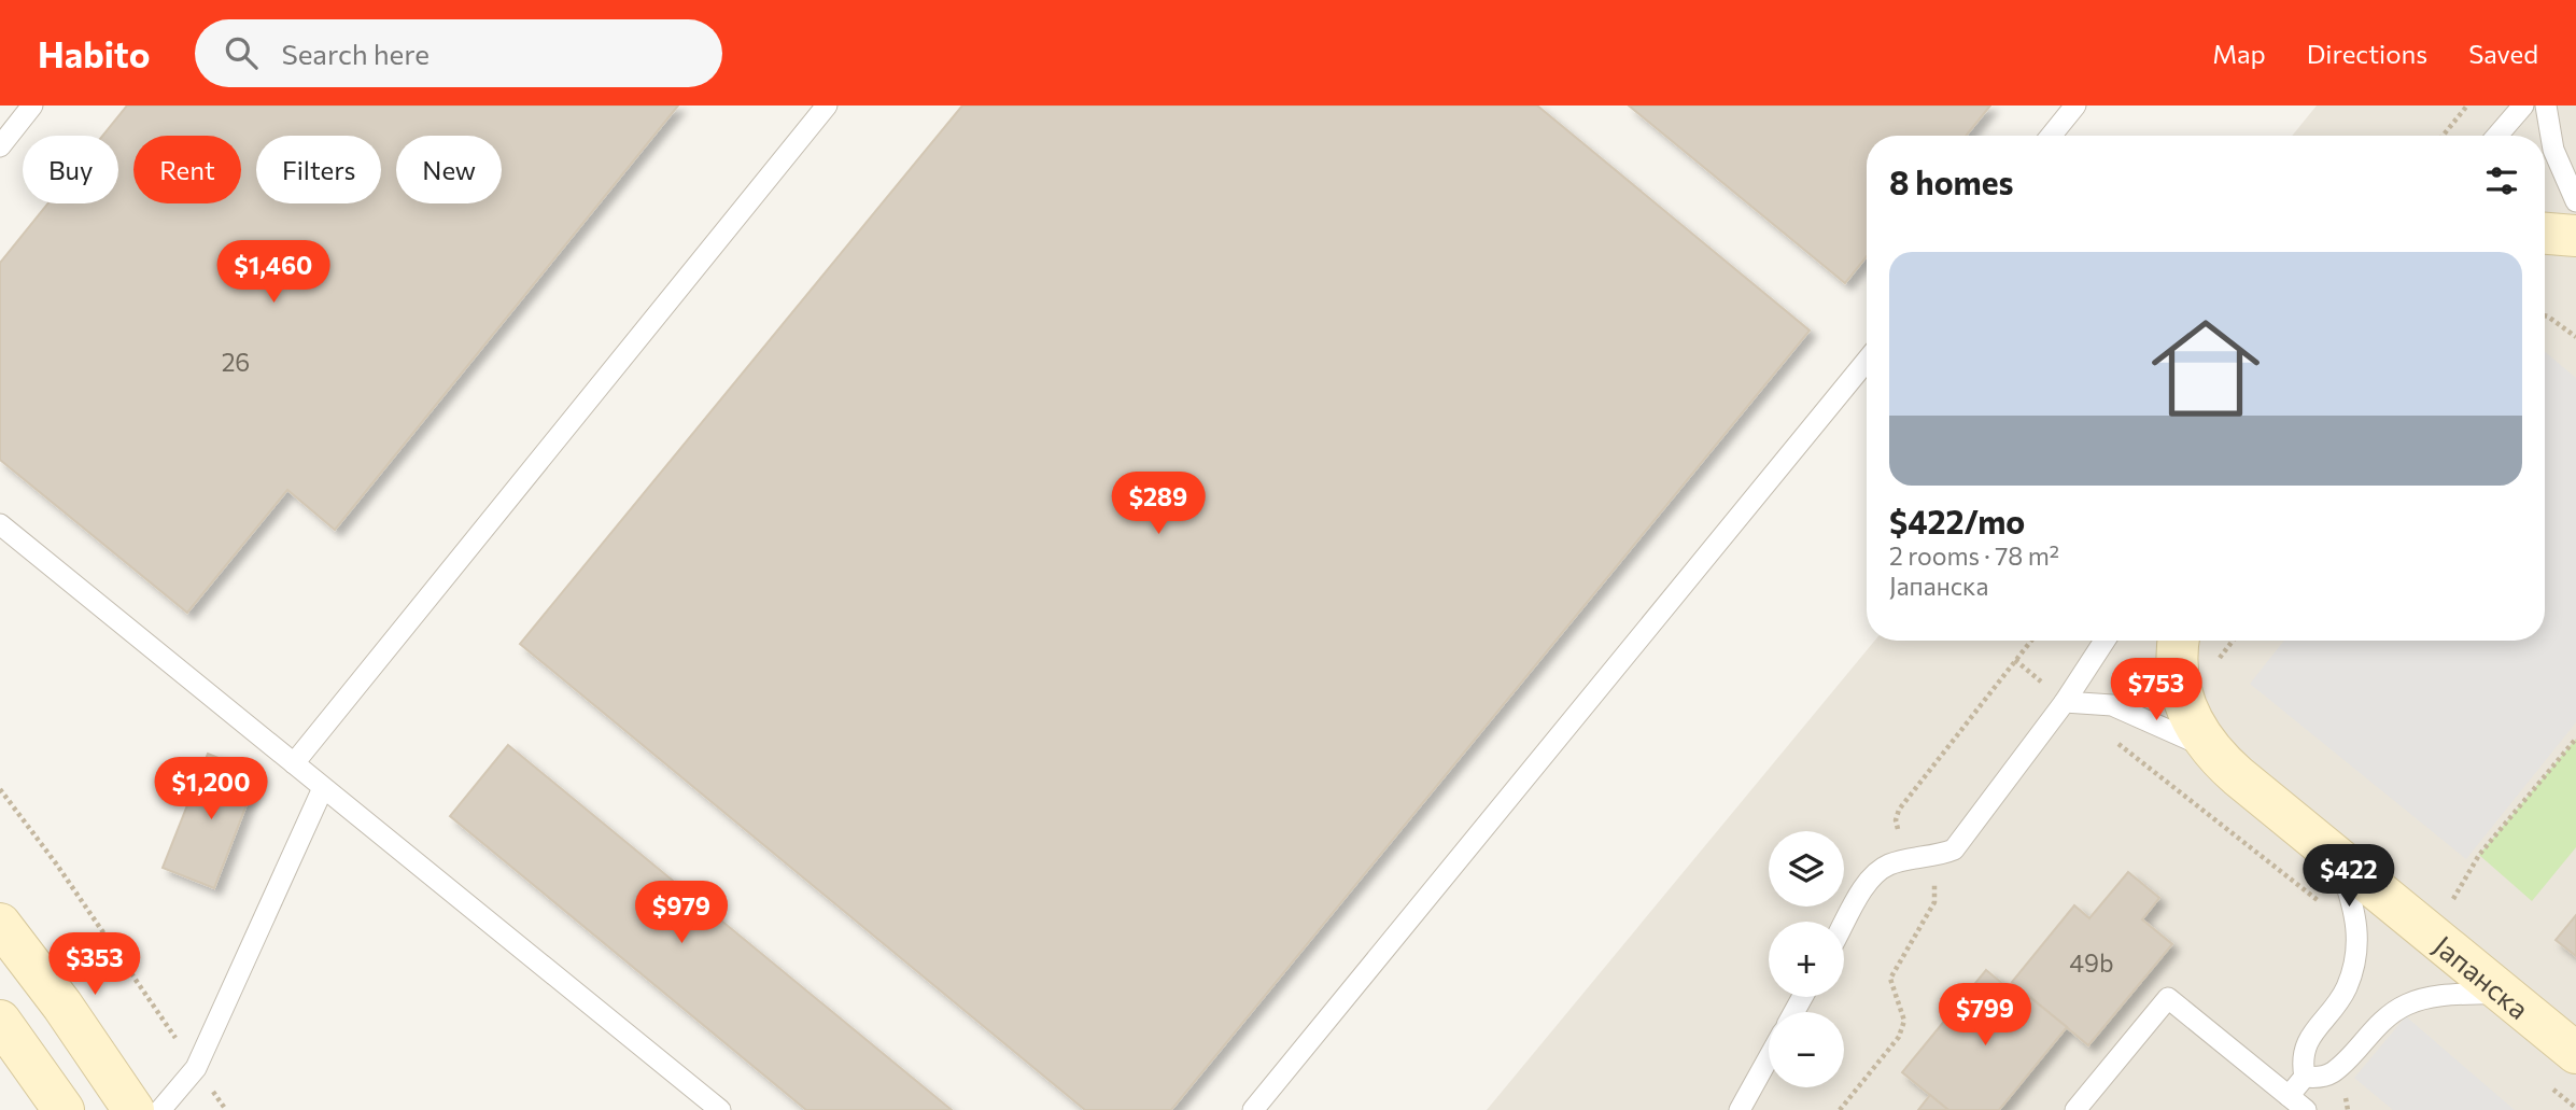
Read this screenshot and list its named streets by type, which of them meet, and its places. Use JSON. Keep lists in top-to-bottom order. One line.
{"streets":{"street":["Јапанска"]},"house_numbers":["26","49b"],"page":{"header":"Habito","search":"Search here","nav":["Map","Directions","Saved"],"chip":["Buy","Rent","Filters","New"],"heading":"8 homes","list":[{"name":"$422/mo","note":"2 rooms · 78 m² · Јапанска"}],"price":["$1,460","$289","$753","$1,200","$422","$979","$353","$799"],"map_buttons":["+","−"]}}
